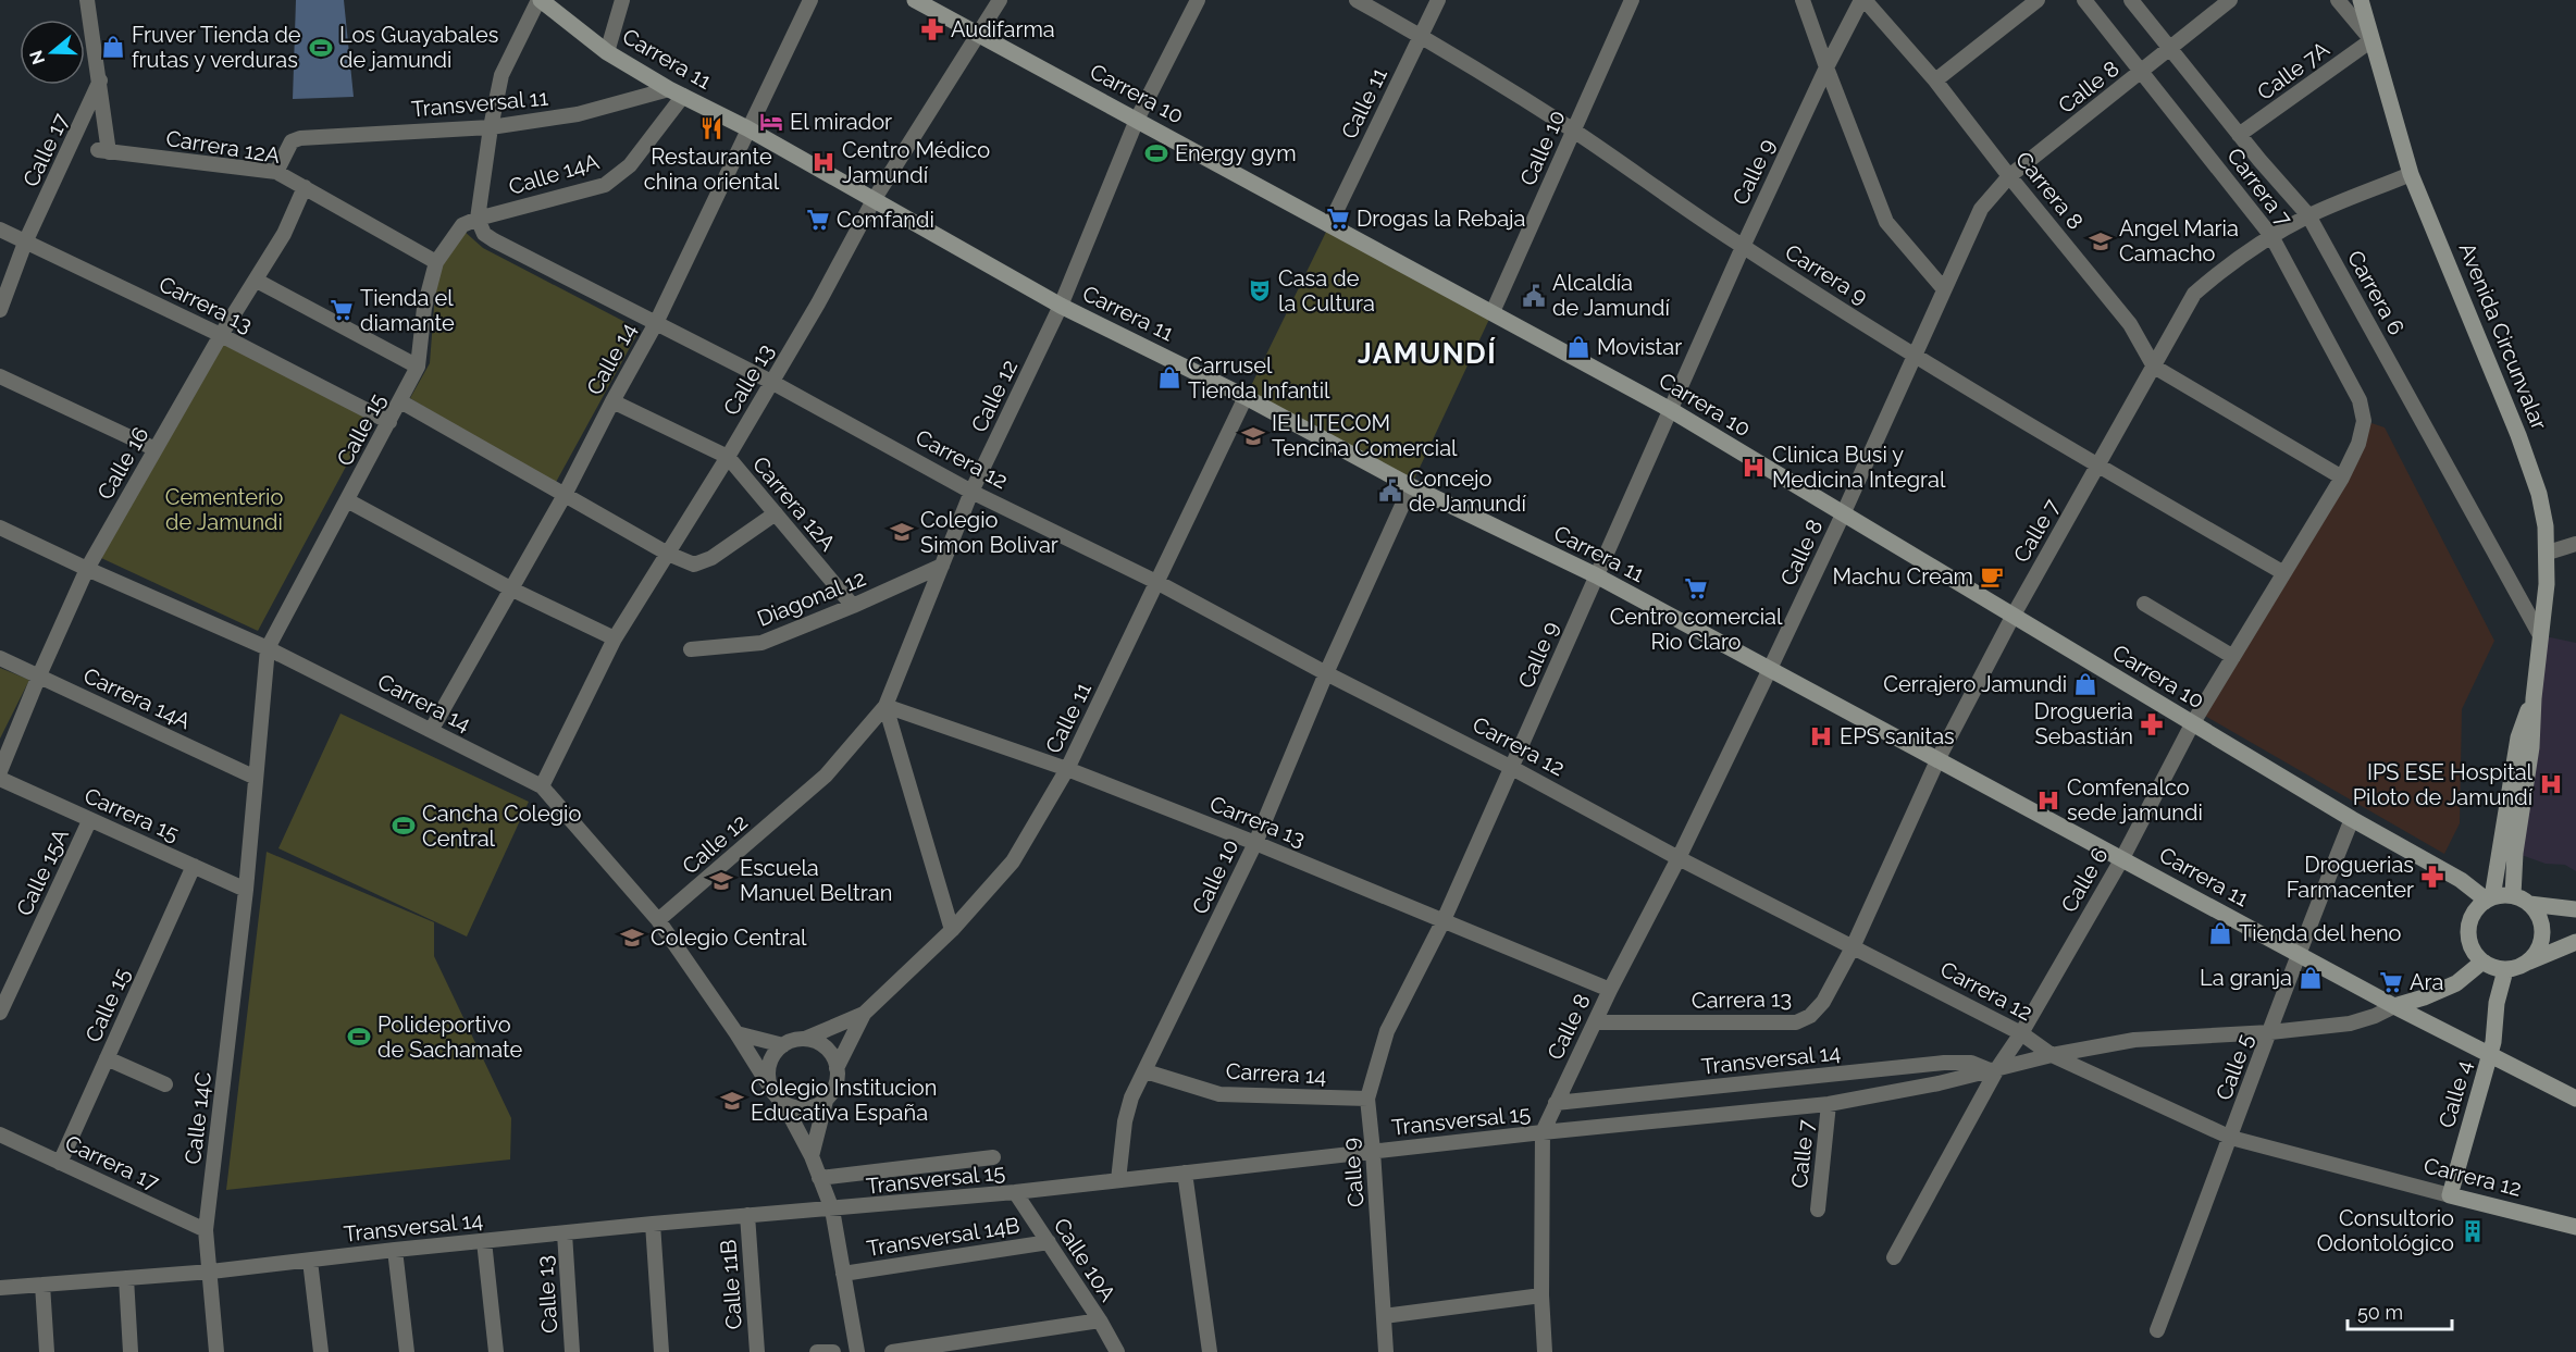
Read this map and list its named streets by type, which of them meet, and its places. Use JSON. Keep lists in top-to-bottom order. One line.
{"streets":{"main road":["Carrera 11","Carrera 10","Avenida Circunvalar","Carrera 12","Calle 4"],"street":["Calle 7A","Calle 8","Transversal 11","Calle 11","Carrera 12A","Calle 10","Calle 17","Calle 9","Calle 14A","Carrera 7","Carrera 8","Carrera 9","Carrera 6","Carrera 13","Calle 14","Calle 13","Calle 12","Calle 15","Calle 16","Calle 7","Diagonal 12","Carrera 14A","Carrera 14","Carrera 15","Calle 15A","Calle 6","Transversal 14","Calle 5","Calle 14C","Transversal 15","Carrera 17","Transversal 14B","Calle 10A","Calle 11B"]},"crossings":[["Carrera 11","Calle 8"],["Carrera 11","Transversal 11"],["Carrera 11","Calle 11"],["Carrera 11","Calle 10"],["Carrera 11","Calle 9"],["Carrera 11","Calle 14A"],["Carrera 11","Calle 14"],["Carrera 11","Calle 13"],["Carrera 11","Calle 12"],["Carrera 11","Calle 7"],["Carrera 11","Calle 6"],["Carrera 11","Calle 5"],["Carrera 11","Calle 4"],["Calle 7A","Carrera 6"],["Calle 7A","Avenida Circunvalar"],["Calle 8","Carrera 10"],["Calle 8","Carrera 7"],["Calle 8","Carrera 8"],["Calle 8","Carrera 9"],["Calle 8","Carrera 6"],["Calle 8","Carrera 13"],["Calle 8","Carrera 12"],["Calle 8","Transversal 14"],["Calle 8","Transversal 15"],["Carrera 10","Calle 11"],["Carrera 10","Calle 10"],["Carrera 10","Calle 9"],["Carrera 10","Avenida Circunvalar"],["Carrera 10","Calle 13"],["Carrera 10","Calle 12"],["Carrera 10","Calle 7"],["Carrera 10","Calle 6"],["Carrera 10","Calle 5"],["Carrera 10","Calle 4"],["Transversal 11","Carrera 12A"],["Transversal 11","Calle 14A"],["Calle 11","Carrera 9"],["Calle 11","Carrera 13"],["Calle 11","Carrera 12"],["Calle 11","Carrera 14"],["Carrera 12A","Calle 17"],["Carrera 12A","Calle 13"],["Carrera 12A","Calle 15"],["Carrera 12A","Calle 16"],["Carrera 12A","Diagonal 12"],["Calle 10","Carrera 9"],["Calle 10","Carrera 13"],["Calle 10","Carrera 12"],["Calle 10","Carrera 14"],["Calle 10","Transversal 15"],["Calle 17","Carrera 13"],["Calle 9","Carrera 8"],["Calle 9","Carrera 9"],["Calle 9","Carrera 13"],["Calle 9","Carrera 12"],["Calle 9","Carrera 14"],["Calle 9","Transversal 15"],["Calle 14A","Calle 15"],["Calle 14A","Carrera 12"],["Carrera 7","Calle 7"],["Carrera 7","Calle 6"],["Carrera 8","Calle 7"],["Carrera 9","Calle 7"],["Carrera 9","Calle 6"],["Carrera 6","Avenida Circunvalar"],["Carrera 6","Calle 7"],["Carrera 13","Calle 12"],["Carrera 13","Calle 15"],["Carrera 13","Calle 16"],["Carrera 13","Calle 7"],["Avenida Circunvalar","Calle 7"],["Avenida Circunvalar","Calle 4"],["Calle 14","Carrera 12"],["Calle 14","Carrera 14"],["Calle 13","Carrera 12"],["Calle 13","Carrera 14"],["Calle 13","Transversal 14"],["Calle 12","Carrera 12"],["Calle 12","Diagonal 12"],["Calle 12","Carrera 14"],["Calle 15","Carrera 12"],["Calle 15","Carrera 14A"],["Calle 15","Carrera 14"],["Calle 15","Carrera 15"],["Calle 15","Calle 14C"],["Calle 15","Carrera 17"],["Carrera 12","Calle 7"],["Carrera 12","Calle 6"],["Carrera 12","Calle 5"],["Carrera 12","Calle 4"],["Carrera 12","Transversal 15"],["Calle 16","Carrera 14A"],["Calle 16","Carrera 14"],["Calle 7","Transversal 15"],["Carrera 15","Calle 15A"],["Carrera 15","Calle 14C"],["Calle 6","Transversal 14"],["Calle 6","Transversal 15"],["Transversal 14","Calle 14C"],["Transversal 14","Transversal 15"],["Transversal 14","Calle 11B"],["Calle 14C","Carrera 17"],["Transversal 15","Calle 10A"],["Transversal 14B","Calle 10A"]],"districts":["JAMUNDÍ"],"parks":["Cementerio de Jamundi"],"places":{"pharmacy":["Audifarma","Drogueria Sebastián","Droguerias Farmacenter"],"shop":["Fruver Tienda de frutas y verduras","Movistar","Carrusel Tienda Infantil","Cerrajero Jamundi","Tienda del heno","La granja"],"sports":["Los Guayabales de jamundi","Energy gym","Cancha Colegio Central","Polideportivo de Sachamate"],"hotel":["El mirador"],"restaurant":["Restaurante china oriental"],"hospital":["Centro Médico Jamundí","Clinica Busi y Medicina Integral","EPS sanitas","IPS ESE Hospital Piloto de Jamundí","Comfenalco sede jamundi"],"supermarket":["Drogas la Rebaja","Comfandi","Tienda el diamante","Centro comercial Rio Claro","Ara"],"school or university":["Angel Maria Camacho","IE LITECOM Tencina Comercial","Colegio Simon Bolivar","Escuela Manuel Beltran","Colegio Central","Colegio Institucion Educativa España"],"theatre":["Casa de la Cultura"],"public building":["Alcaldía de Jamundí","Concejo de Jamundí"],"cafe":["Machu Cream"],"building":["Consultorio Odontológico"]},"scale_bar":"50 m","north":"left"}
